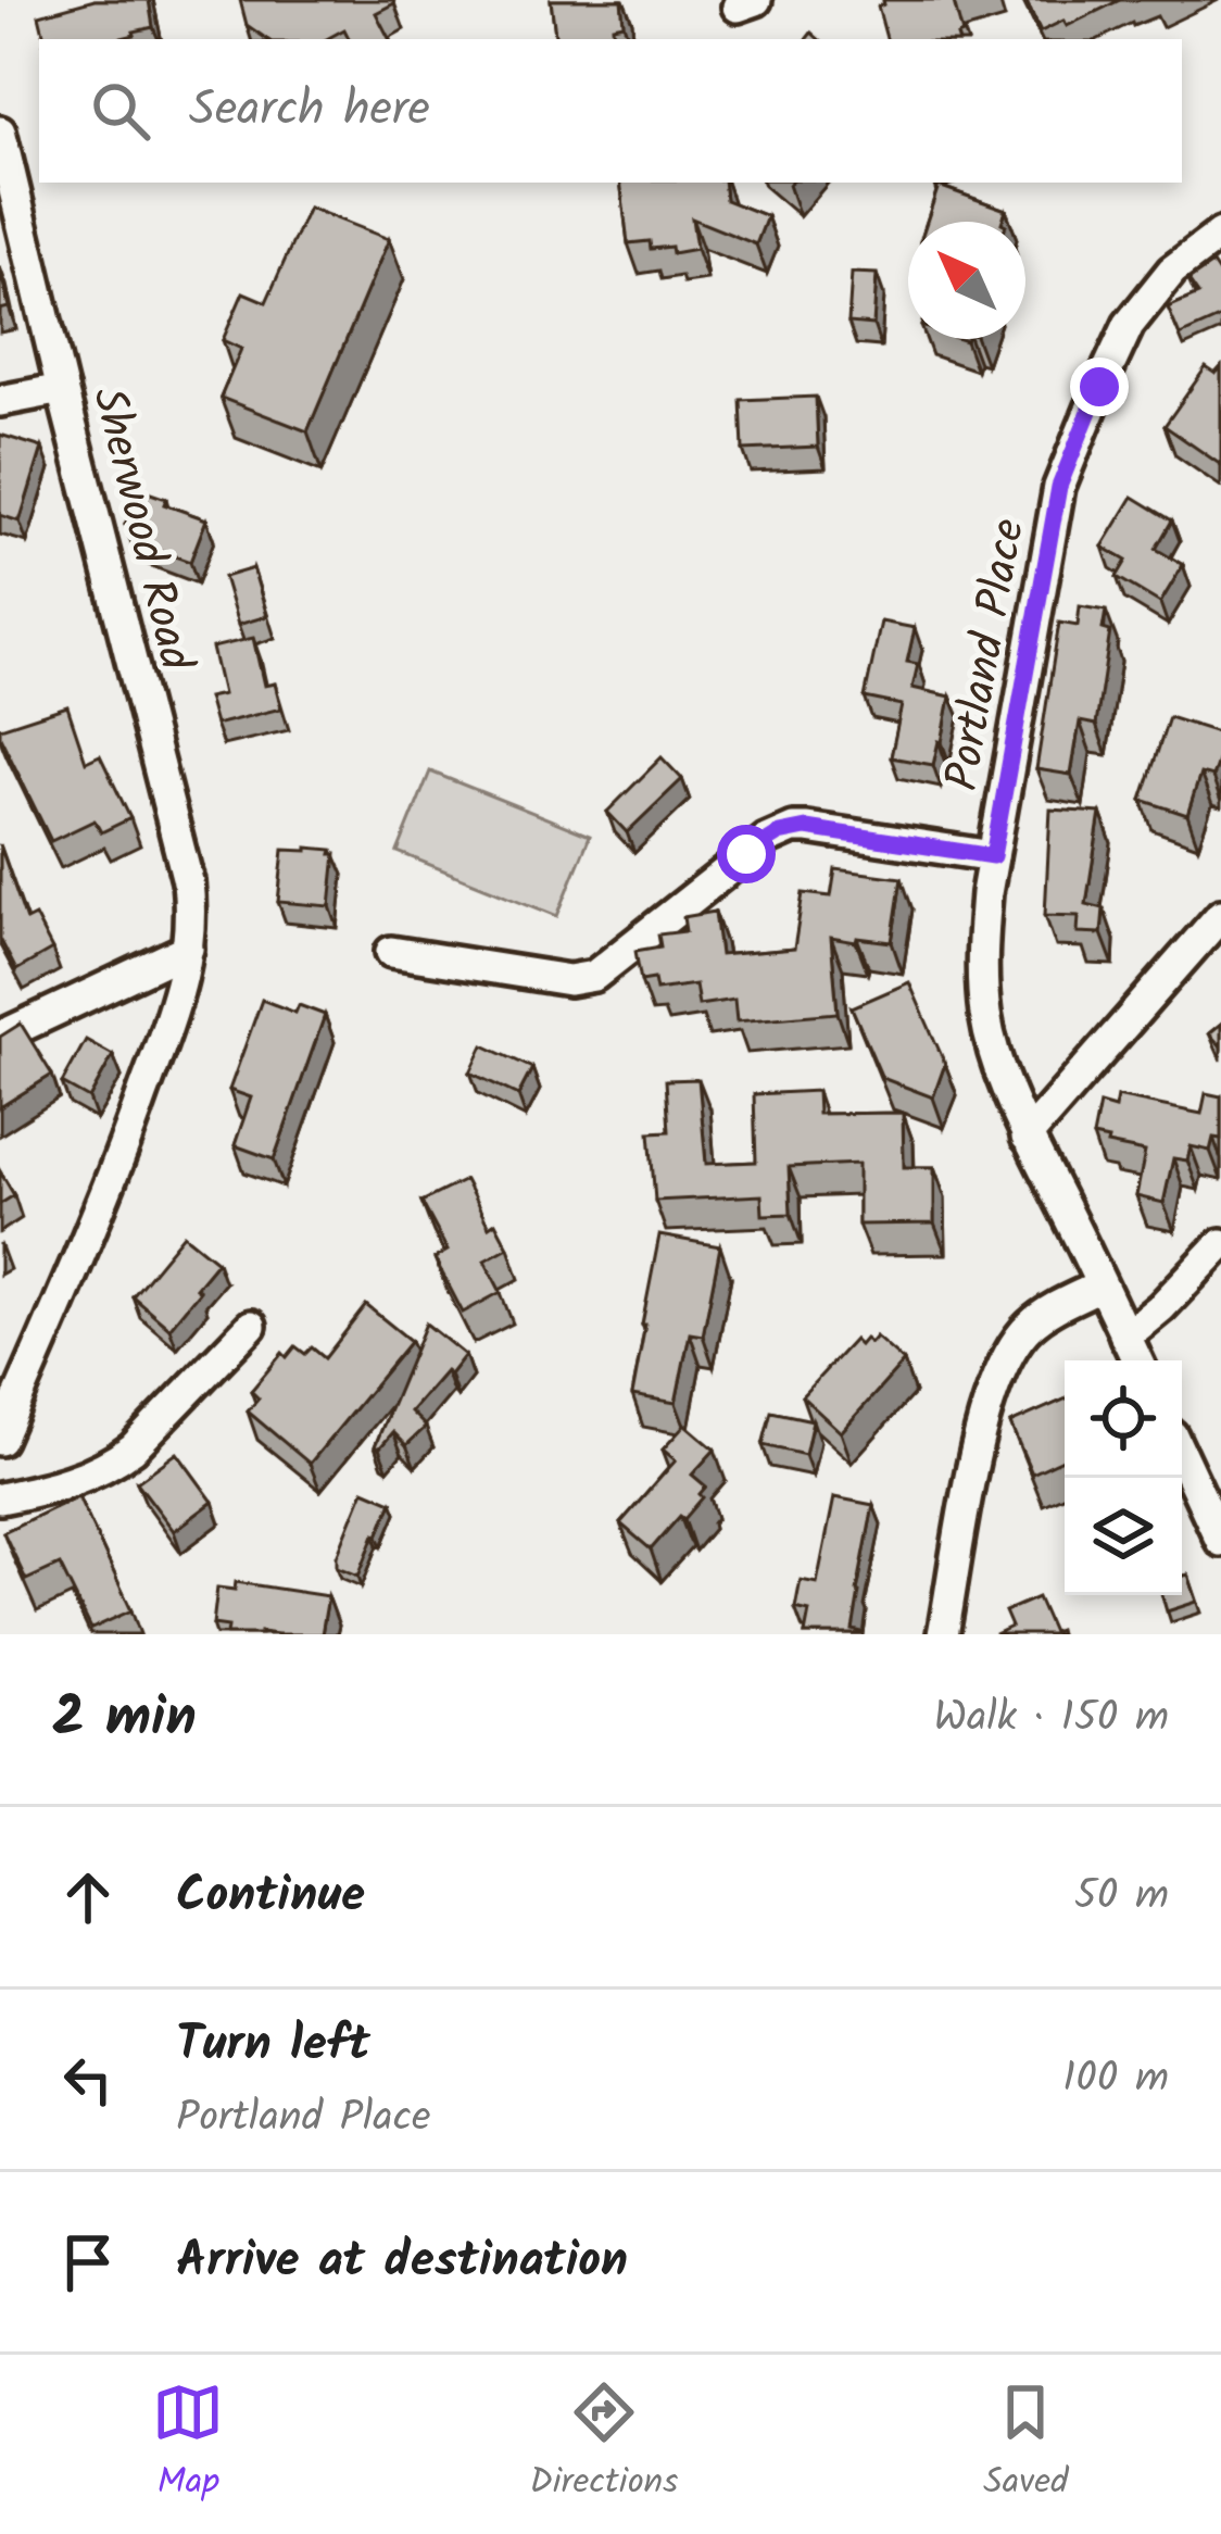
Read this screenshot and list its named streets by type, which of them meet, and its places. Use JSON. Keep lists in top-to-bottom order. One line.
{"streets":{"street":["Sherwood Road","Portland Place"]},"north":"top left","page":{"search":"Search here","heading":["2 min","Walk · 150 m"],"list":[["Continue","50 m"],["Turn left","Portland Place","100 m"],"Arrive at destination"],"nav":["Map","Directions","Saved"]}}
